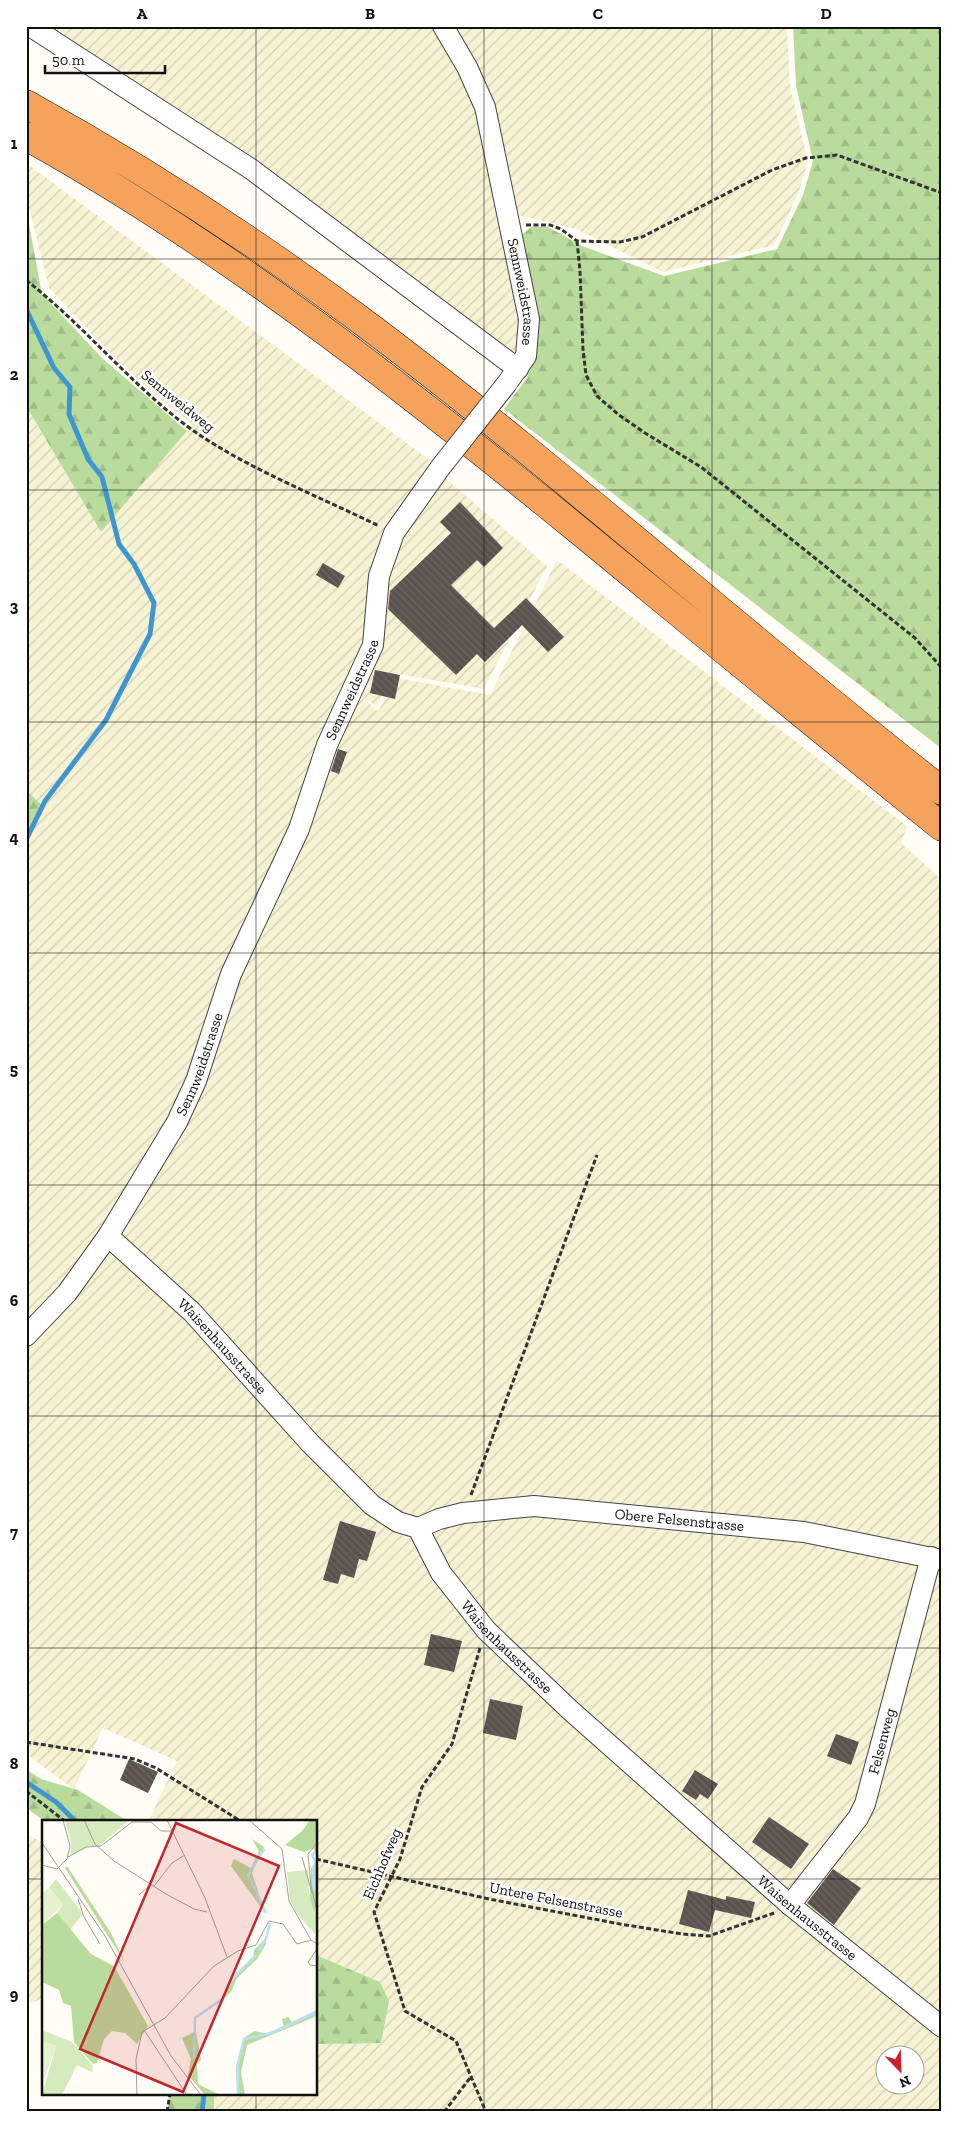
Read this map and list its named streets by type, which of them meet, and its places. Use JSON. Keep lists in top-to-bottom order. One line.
{"streets":{"street":["Sennweidstrasse","Waisenhausstrasse","Obere Felsenstrasse","Felsenweg"],"path":["Sennweidweg","Eichhofweg","Untere Felsenstrasse"]},"crossings":[["Sennweidstrasse","Sennweidweg"],["Sennweidstrasse","Waisenhausstrasse"],["Waisenhausstrasse","Obere Felsenstrasse"],["Waisenhausstrasse","Felsenweg"],["Waisenhausstrasse","Eichhofweg"],["Waisenhausstrasse","Untere Felsenstrasse"],["Obere Felsenstrasse","Felsenweg"],["Felsenweg","Untere Felsenstrasse"],["Eichhofweg","Untere Felsenstrasse"]],"scale_bar":"50 m","north":"bottom right","grid":{"columns":["A","B","C","D"],"rows":["1","2","3","4","5","6","7","8","9"]}}
